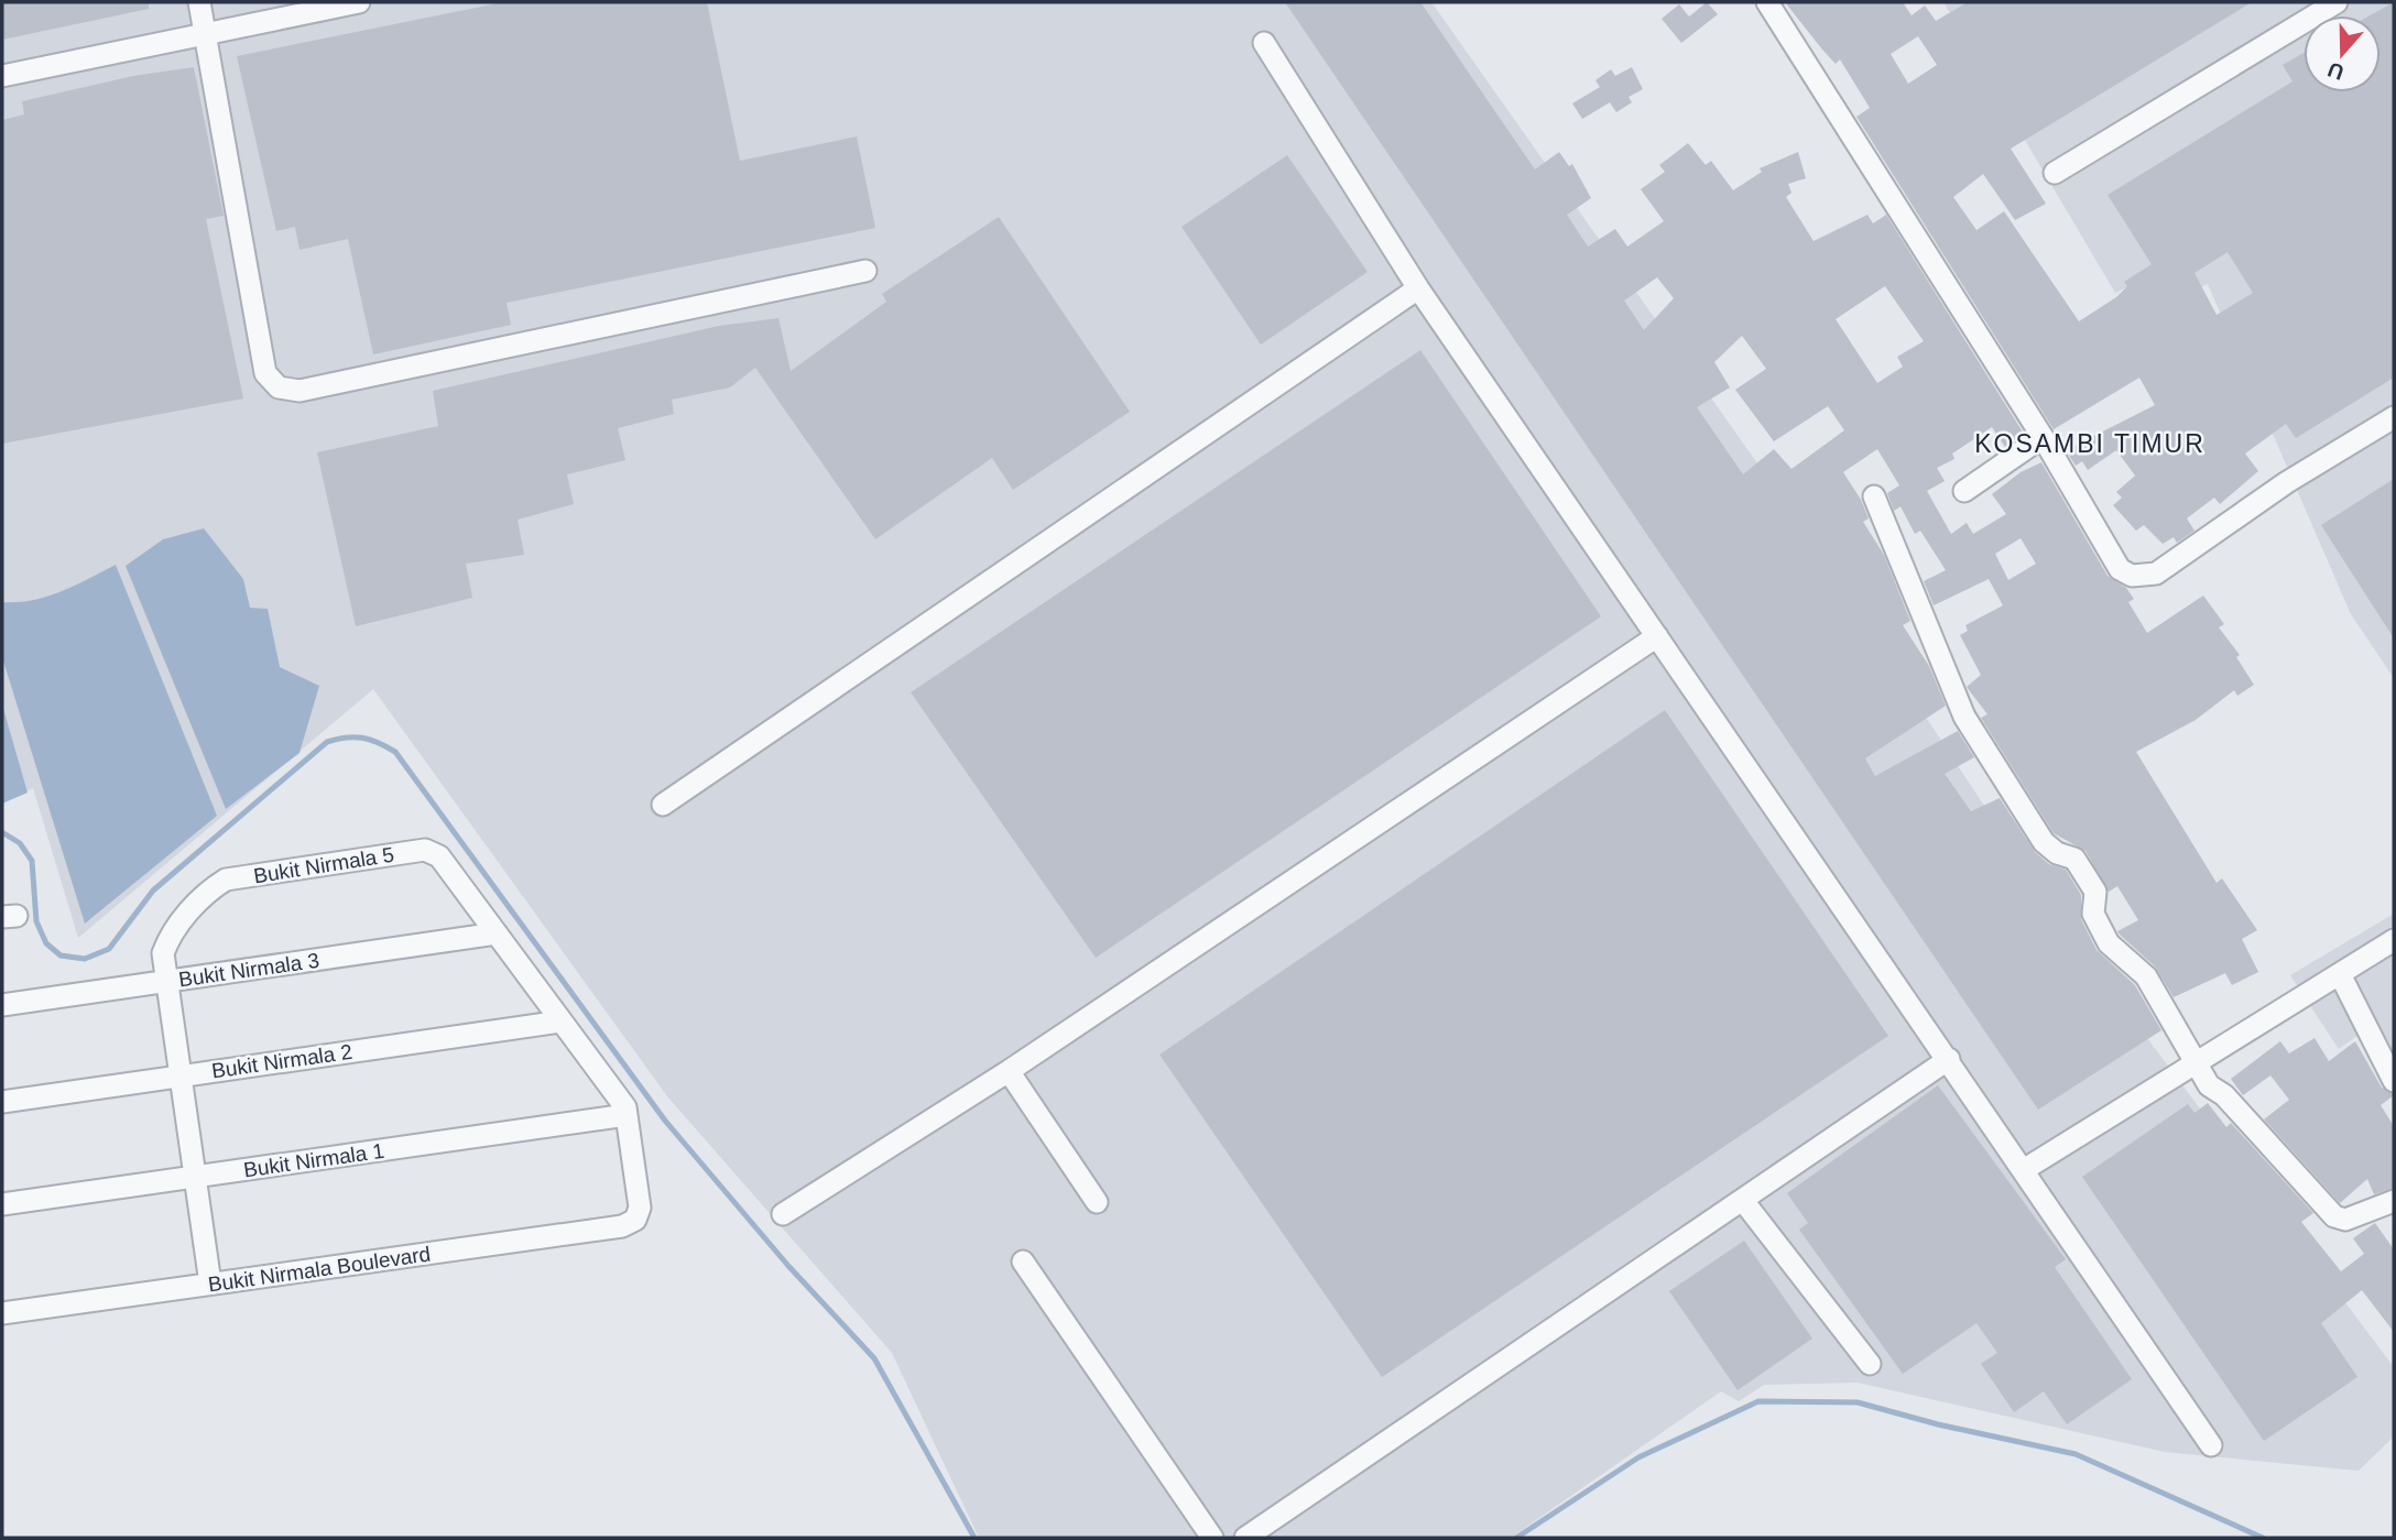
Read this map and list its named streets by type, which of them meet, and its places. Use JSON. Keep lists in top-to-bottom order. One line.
{"streets":{"street":["Bukit Nirmala 5","Bukit Nirmala 3","Bukit Nirmala 2","Bukit Nirmala 1","Bukit Nirmala Boulevard"]},"crossings":[["Bukit Nirmala 5","Bukit Nirmala 3"],["Bukit Nirmala 1","Bukit Nirmala Boulevard"]],"districts":["KOSAMBI TIMUR"],"north":"bottom"}
